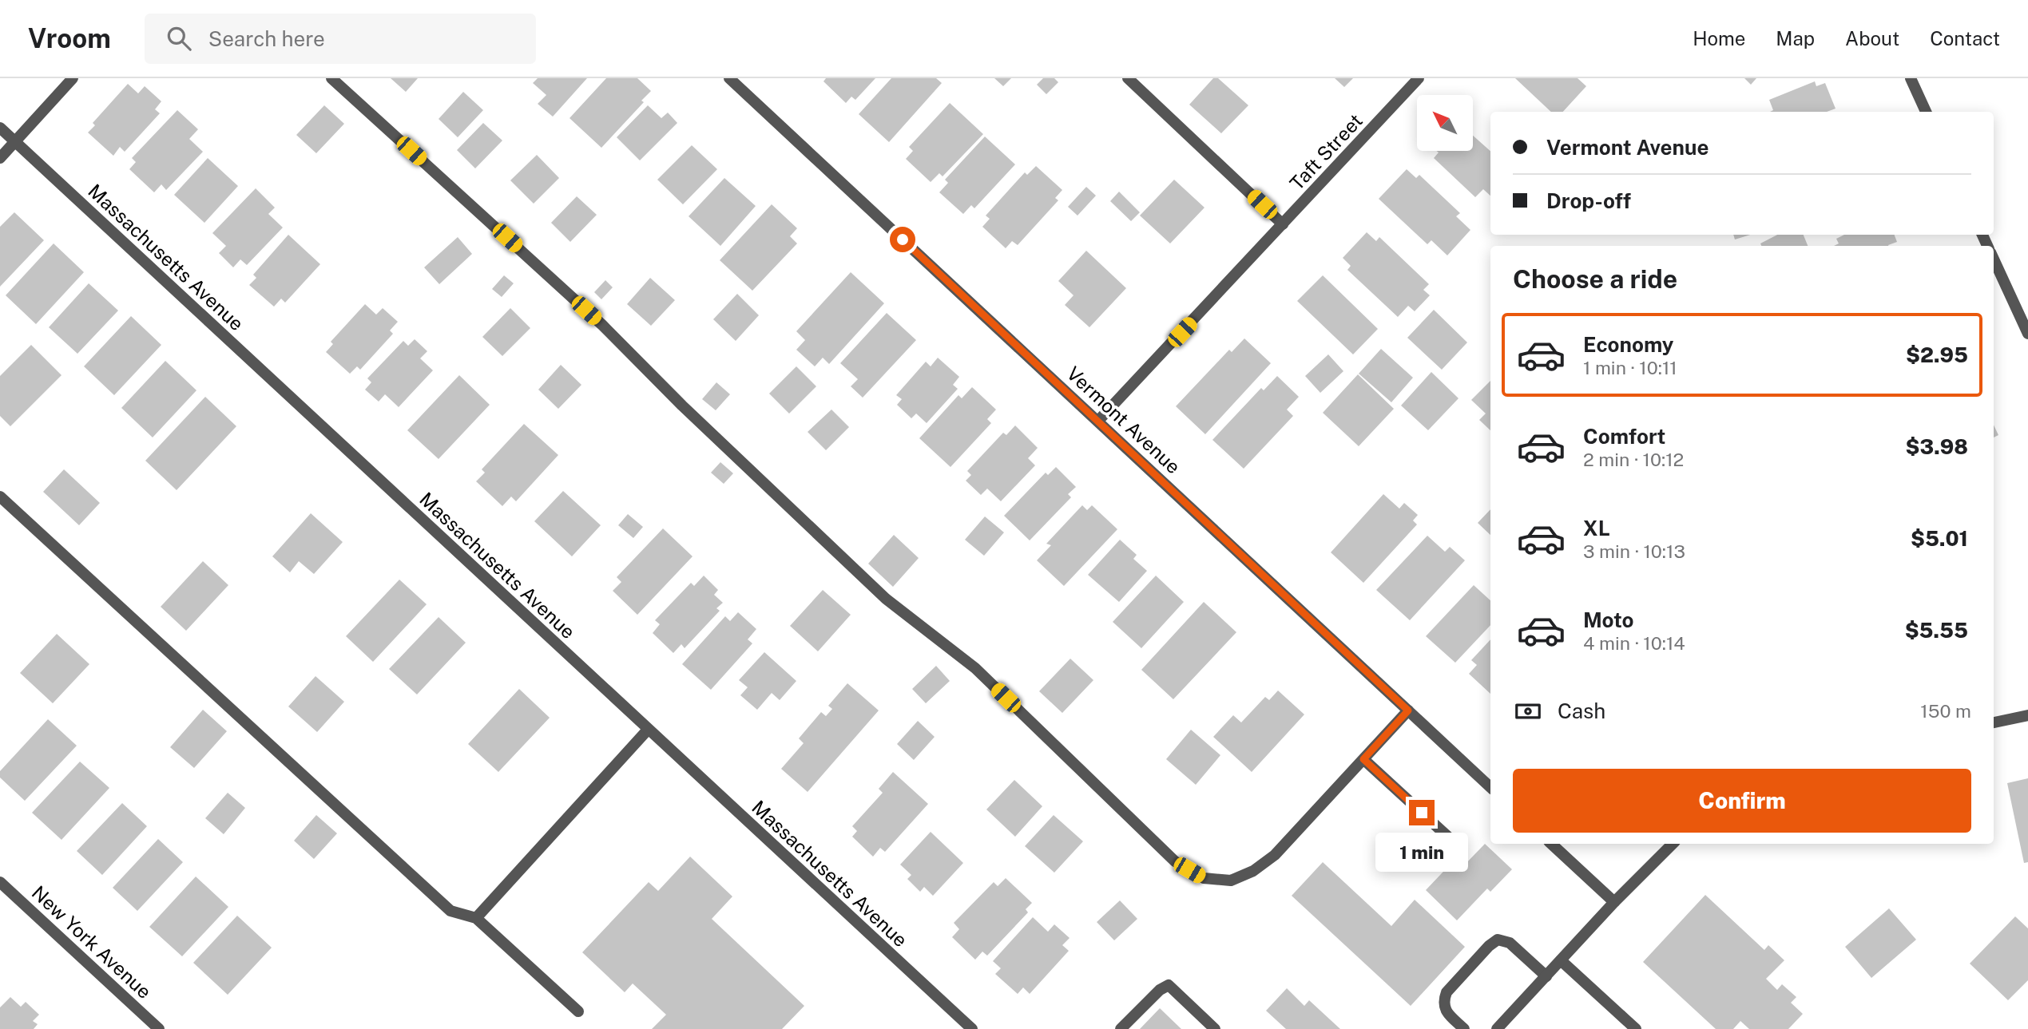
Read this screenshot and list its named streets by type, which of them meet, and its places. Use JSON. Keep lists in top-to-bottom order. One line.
{"streets":{"street":["Taft Street","Massachusetts Avenue","Vermont Avenue","New York Avenue"]},"crossings":[["Taft Street","Vermont Avenue"]],"north":"top left","page":{"header":"Vroom","search":"Search here","nav":["Home","Map","About","Contact"],"banner":["Vermont Avenue","Drop-off"],"heading":"Choose a ride","list":[{"name":"Economy","note":"1 min · 10:11","value":"$2.95"},{"name":"Comfort","note":"2 min · 10:12","value":"$3.98"},{"name":"XL","note":"3 min · 10:13","value":"$5.01"},{"name":"Moto","note":"4 min · 10:14","value":"$5.55"}],"pay":["Cash","150 m"],"buttons":"Confirm","bubble":"1 min"}}
